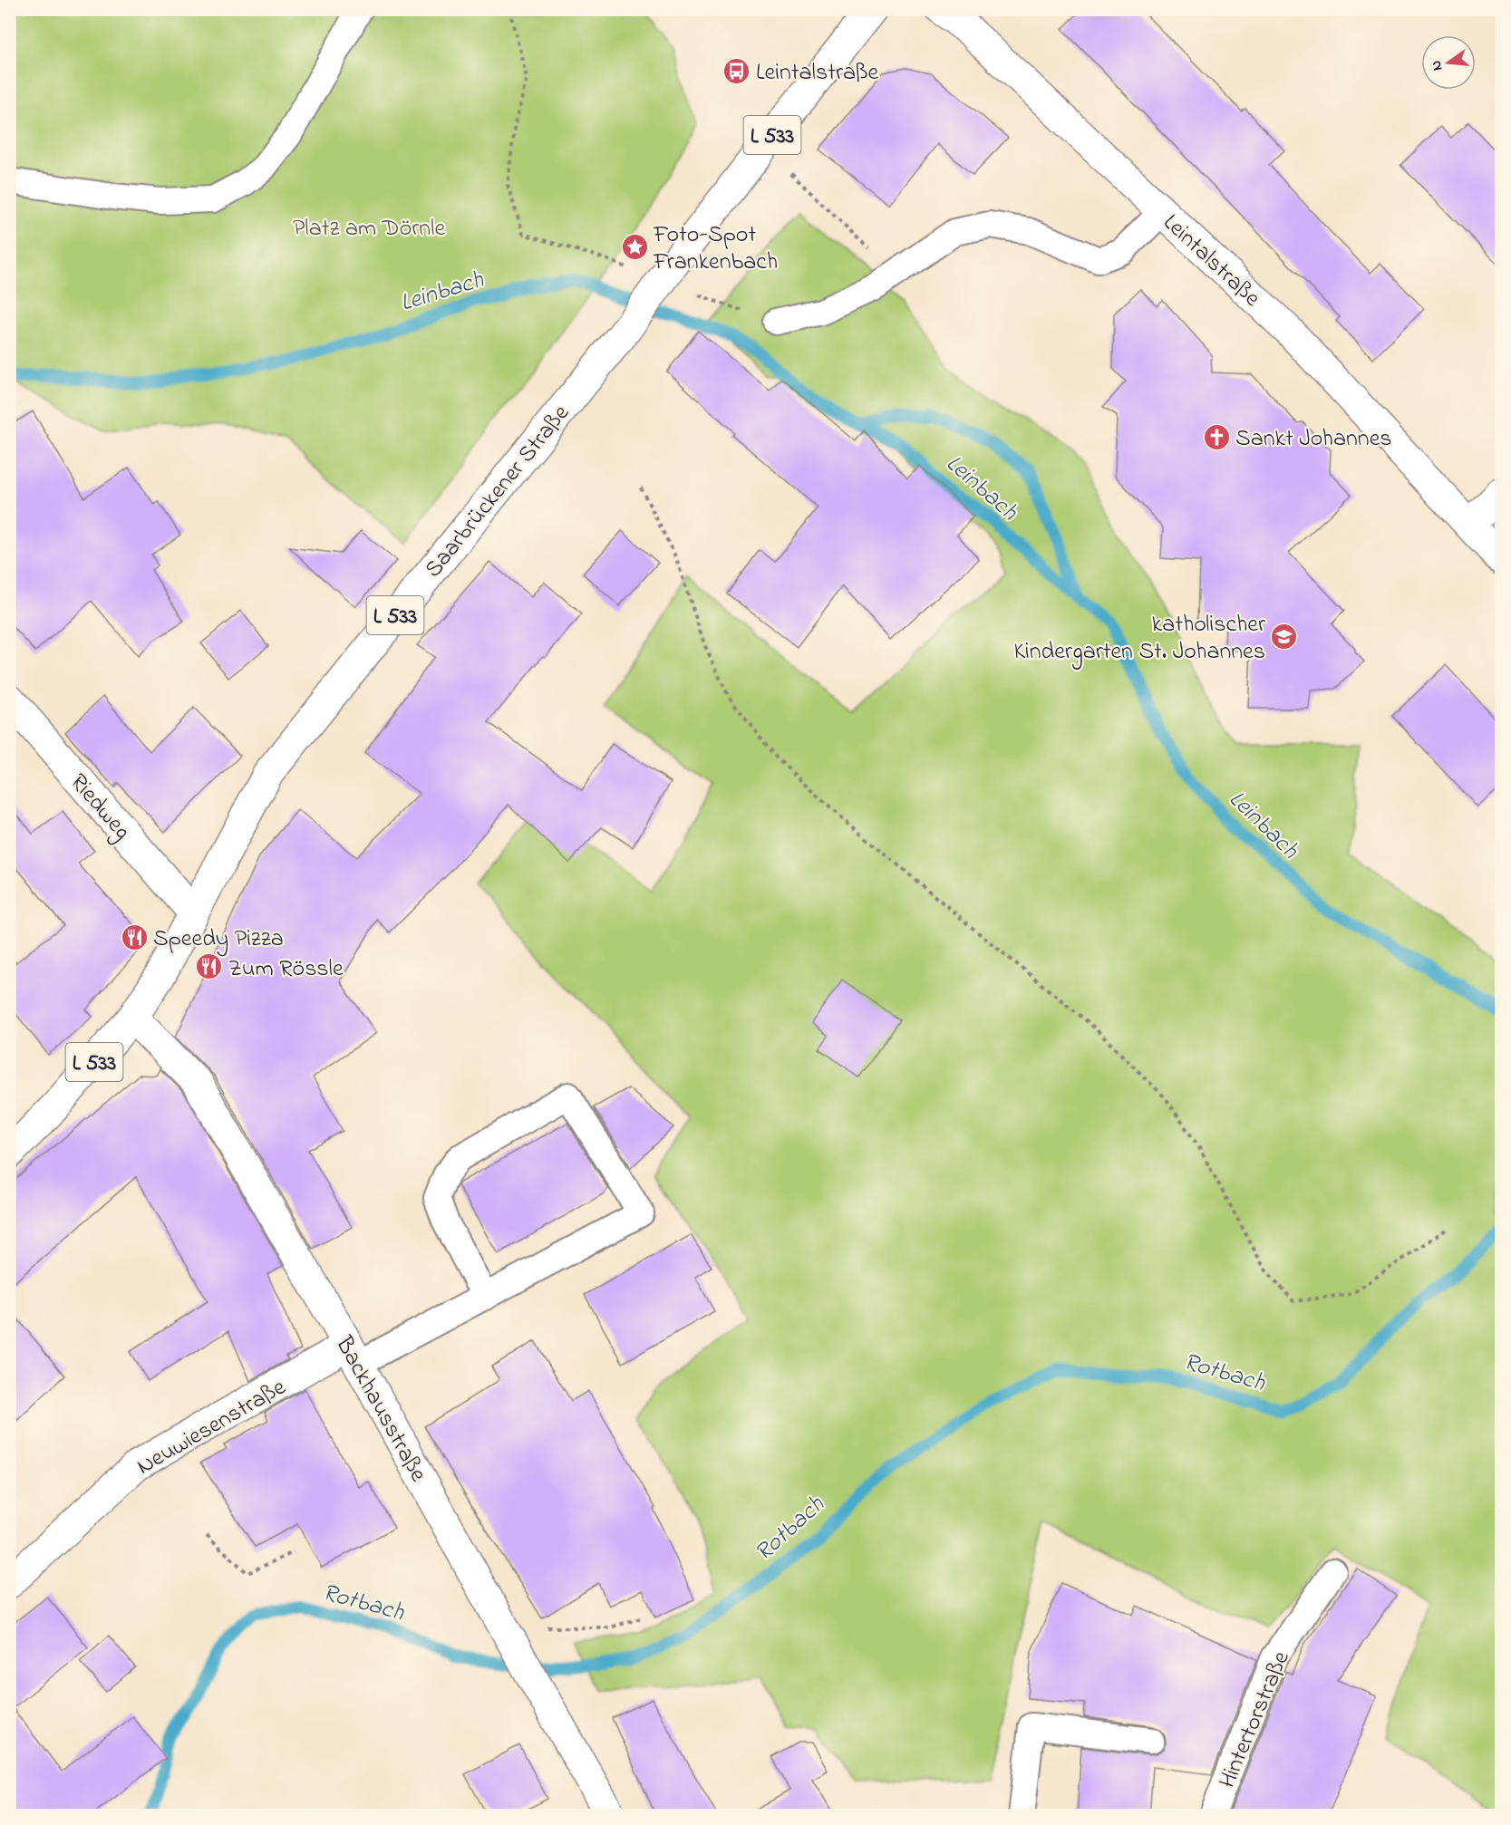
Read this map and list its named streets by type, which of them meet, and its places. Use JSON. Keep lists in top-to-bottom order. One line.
{"streets":{"main road":["L 533","Leintalstraße","Saarbrückener Straße","Riedweg","Backhausstraße","Neuwiesenstraße"],"lane":["Hintertorstraße"]},"crossings":[["L 533","Saarbrückener Straße"],["L 533","Backhausstraße"],["Saarbrückener Straße","Riedweg"],["Saarbrückener Straße","Backhausstraße"],["Backhausstraße","Neuwiesenstraße"]],"water":["Leinbach","Rotbach"],"parks":["Platz am Dörnle"],"places":{"bus stop":["Leintalstraße"],"place":["Foto-Spot Frankenbach"],"church":["Sankt Johannes"],"school or university":["katholischer Kindergarten St. Johannes"],"restaurant":["Speedy Pizza","Zum Rössle"]},"north":"left"}
